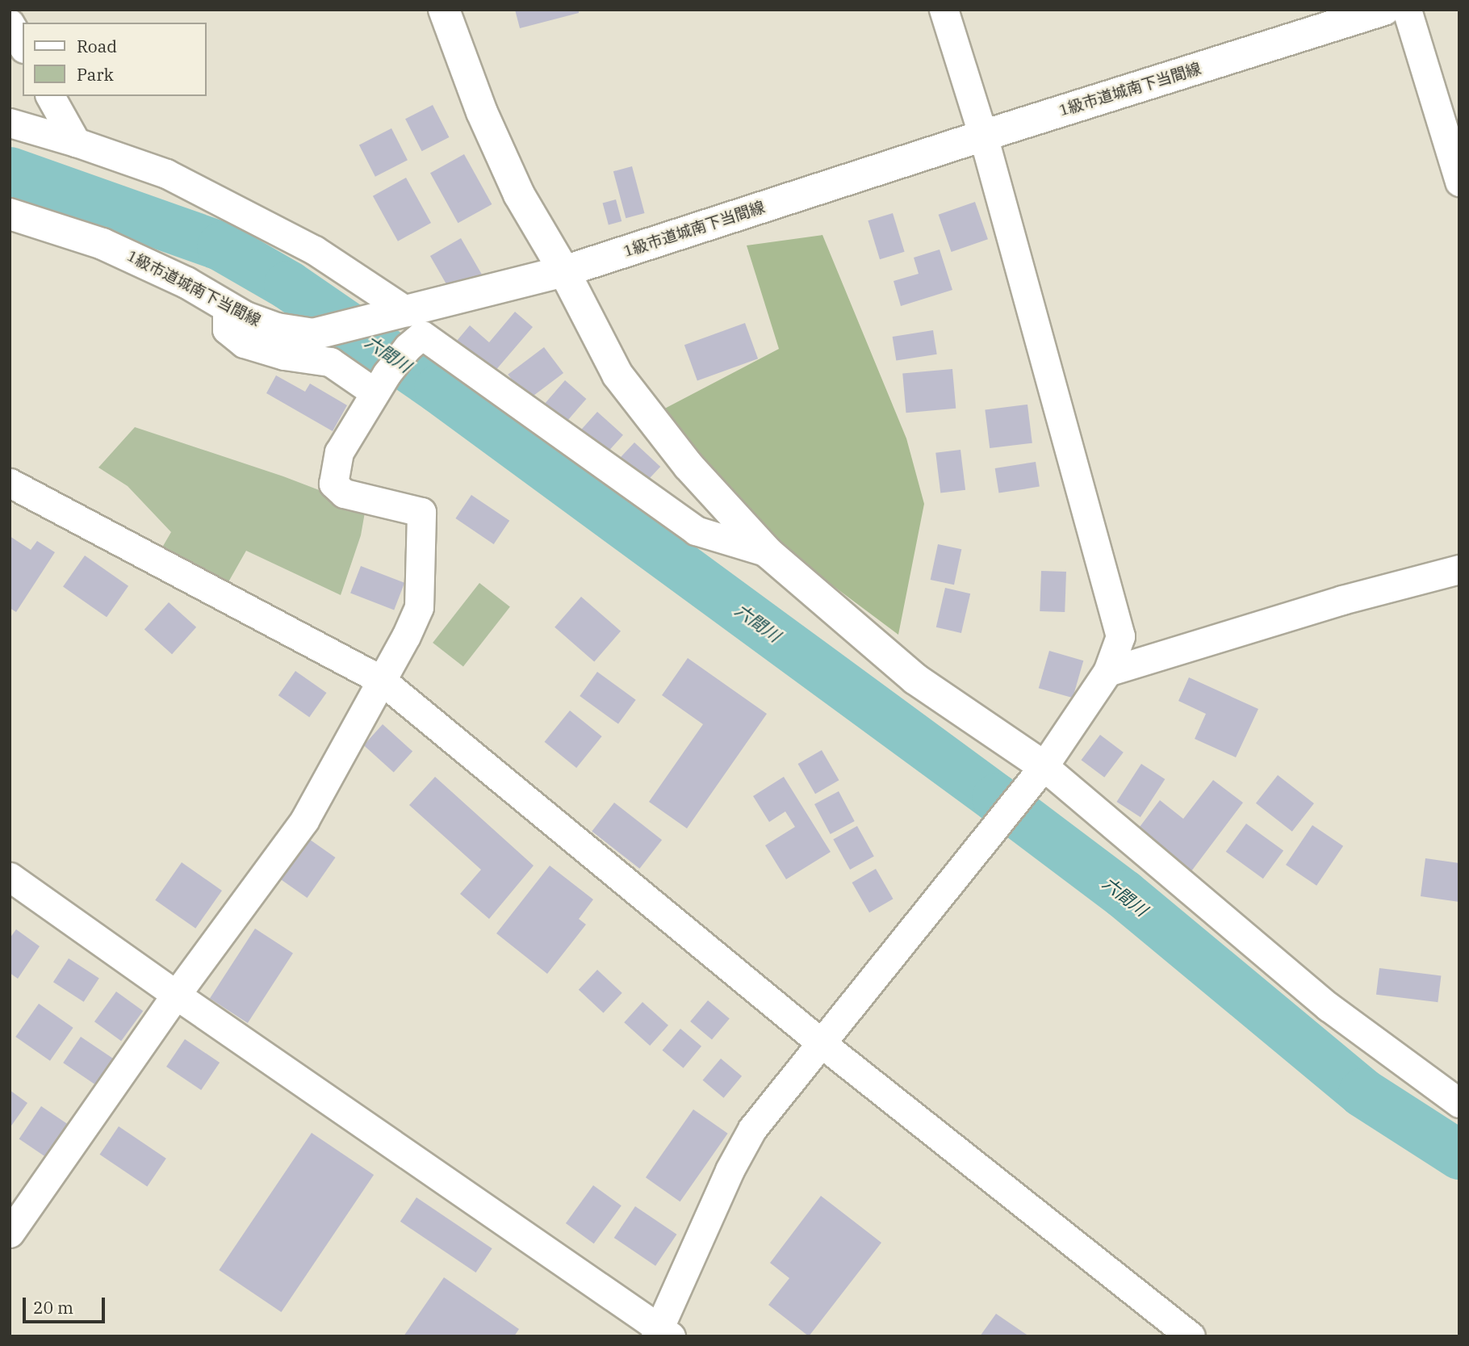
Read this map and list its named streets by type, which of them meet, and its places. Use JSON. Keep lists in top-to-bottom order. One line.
{"streets":{"street":["1級市道城南下当間線"]},"water":["六間川"],"legend":["Road","Park"],"scale_bar":"20 m"}
